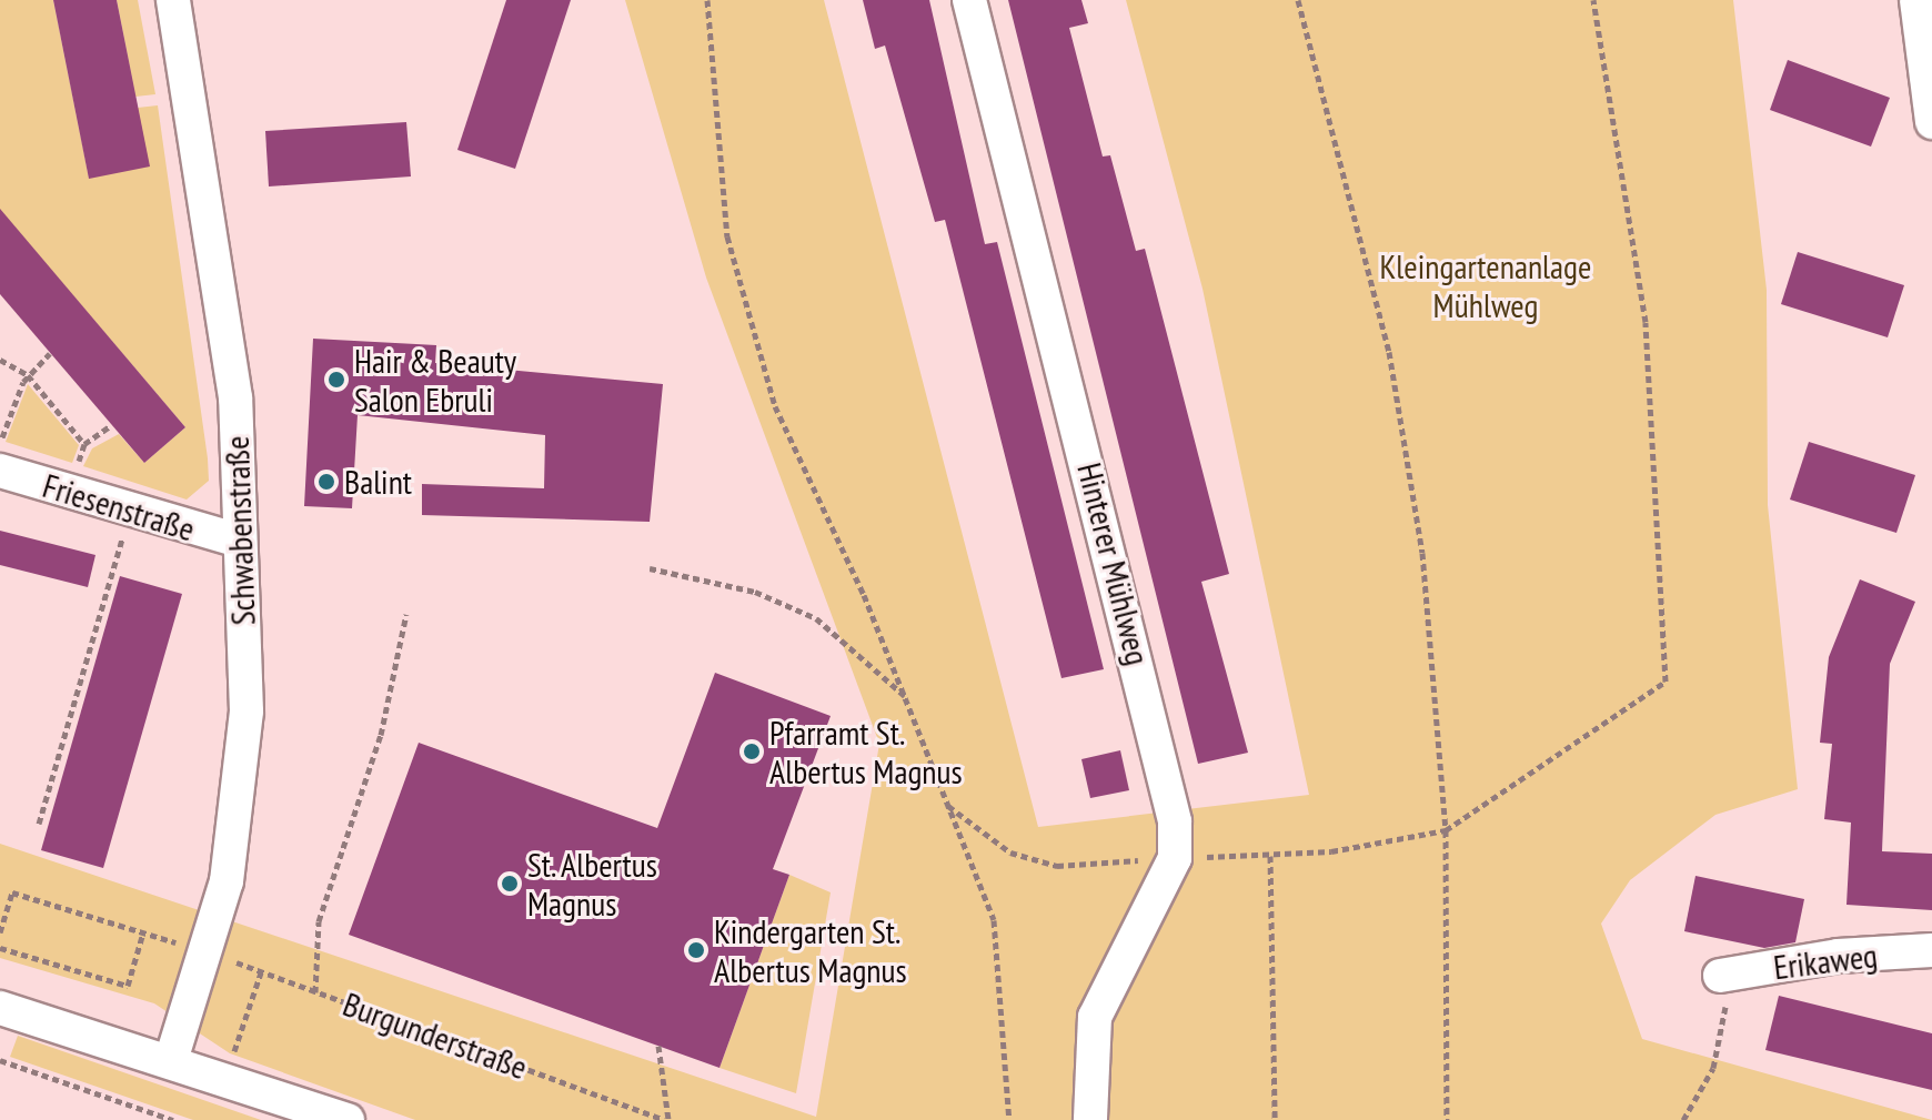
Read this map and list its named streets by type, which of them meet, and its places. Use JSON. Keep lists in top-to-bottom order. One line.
{"streets":{"street":["Friesenstraße","Schwabenstraße","Hinterer Mühlweg","Erikaweg"],"path":["Burgunderstraße"]},"crossings":[["Friesenstraße","Schwabenstraße"],["Schwabenstraße","Burgunderstraße"]],"parks":["Kleingartenanlage Mühlweg"],"places":["Hair & Beauty Salon Ebruli","Balint","Pfarramt St. Albertus Magnus","St. Albertus Magnus","Kindergarten St. Albertus Magnus"]}
